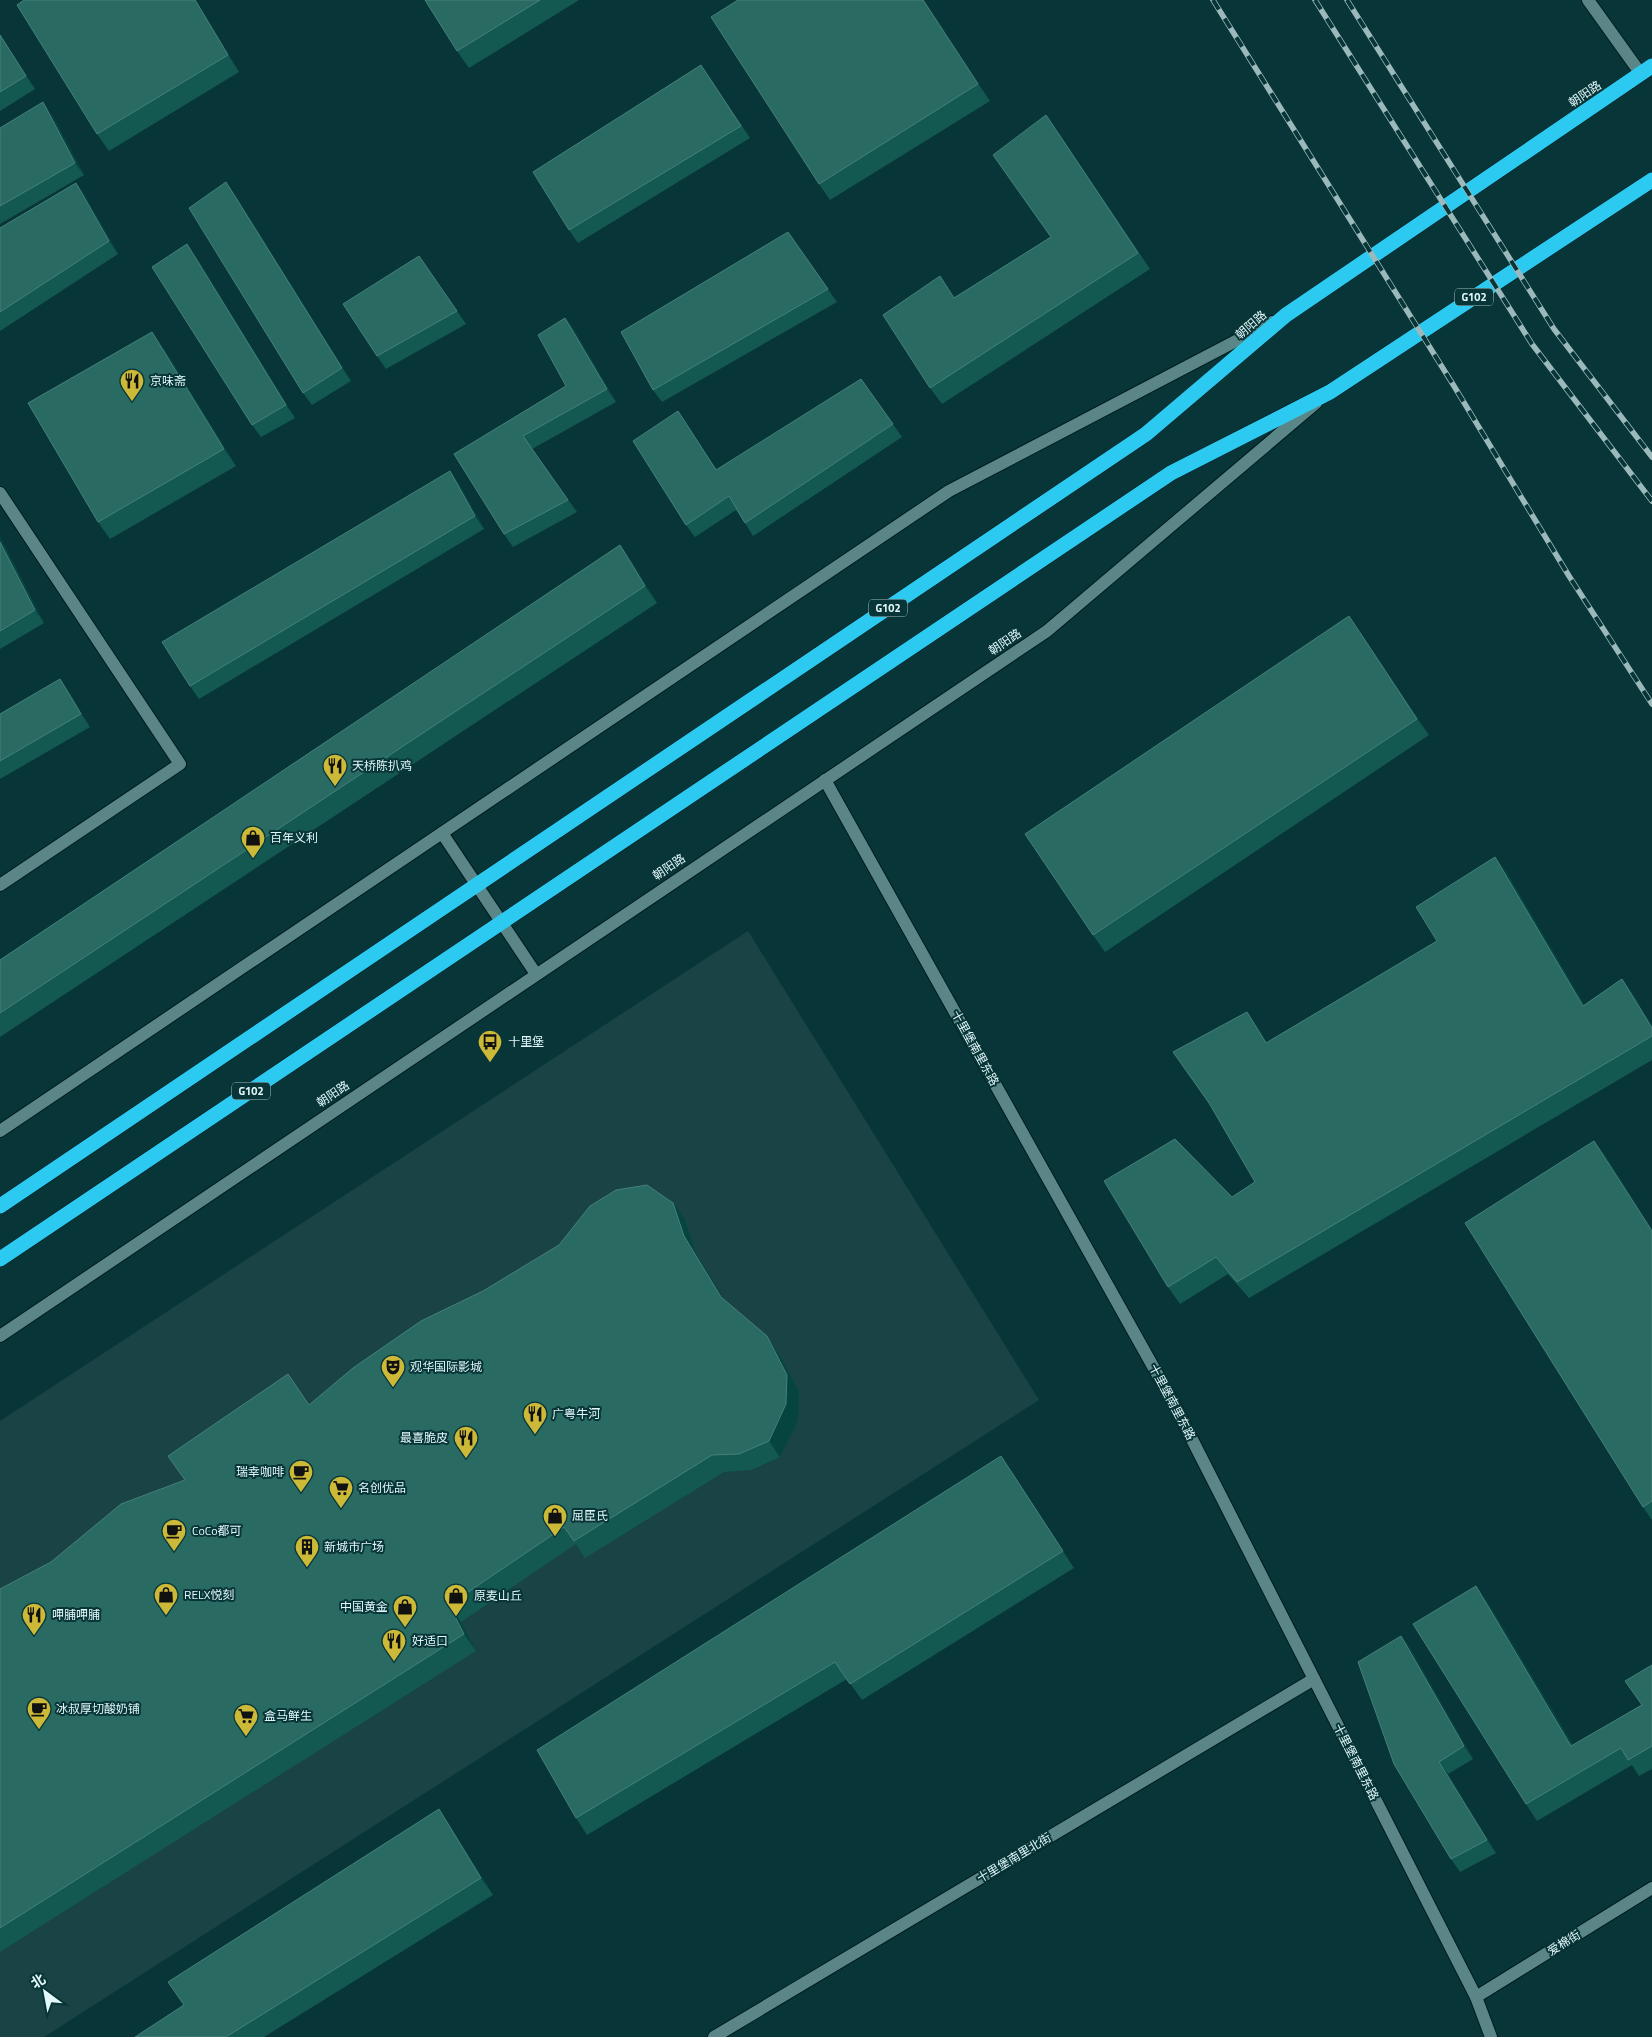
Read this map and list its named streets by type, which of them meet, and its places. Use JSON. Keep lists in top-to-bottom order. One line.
{"streets":{"highway":["朝阳路","G102"],"street":["十里堡南里东路","十里堡南里北街","爱棉街"]},"crossings":[["朝阳路","十里堡南里东路"],["十里堡南里东路","十里堡南里北街"],["十里堡南里东路","爱棉街"]],"places":{"restaurant":["京味斋","天桥陈扒鸡","广粤牛河","最喜脆皮","呷脯呷脯","好适口"],"shop":["百年义利","屈臣氏","RELX悦刻","原麦山丘","中国黄金"],"bus stop":["十里堡"],"theatre":["观华国际影城"],"cafe":["瑞幸咖啡","CoCo都可","冰叔厚切酸奶铺"],"supermarket":["名创优品","盒马鲜生"],"building":["新城市广场"]},"north":"top left"}
